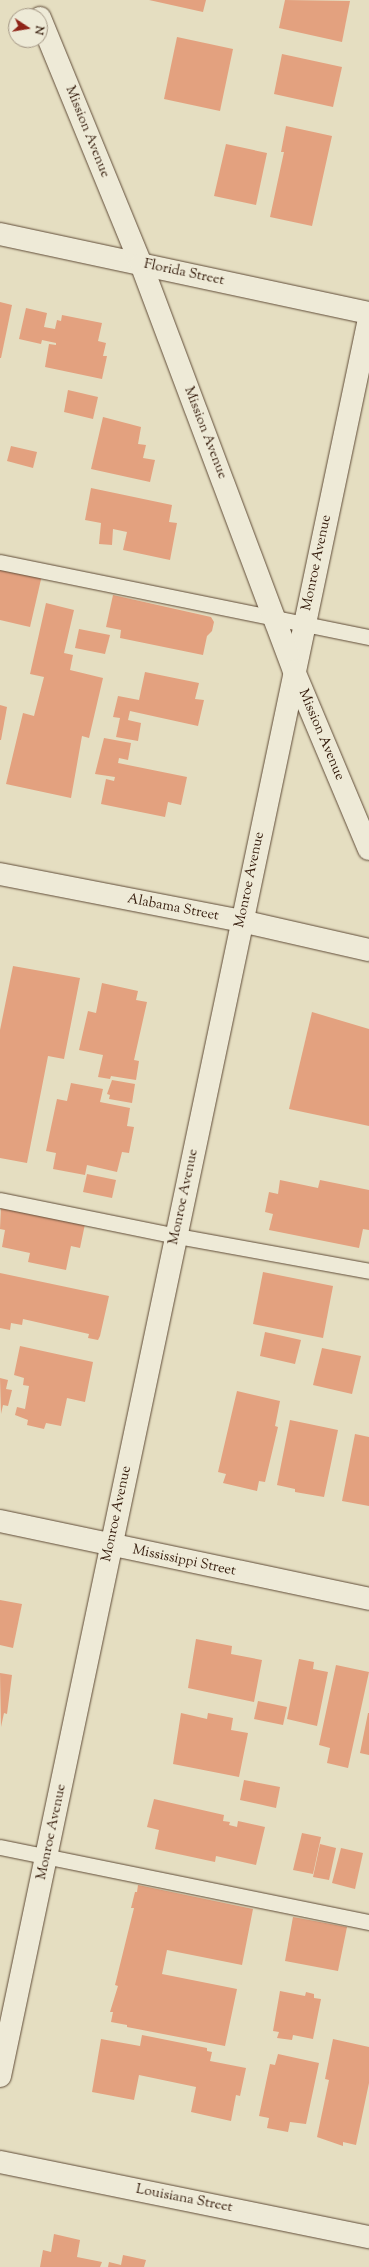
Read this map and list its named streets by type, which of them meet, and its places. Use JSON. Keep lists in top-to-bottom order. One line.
{"streets":{"street":["Mission Avenue","Florida Street","Monroe Avenue","Alabama Street","Mississippi Street","Louisiana Street"]},"crossings":[["Mission Avenue","Florida Street"],["Mission Avenue","Monroe Avenue"],["Monroe Avenue","Alabama Street"],["Monroe Avenue","Mississippi Street"]],"north":"right"}
